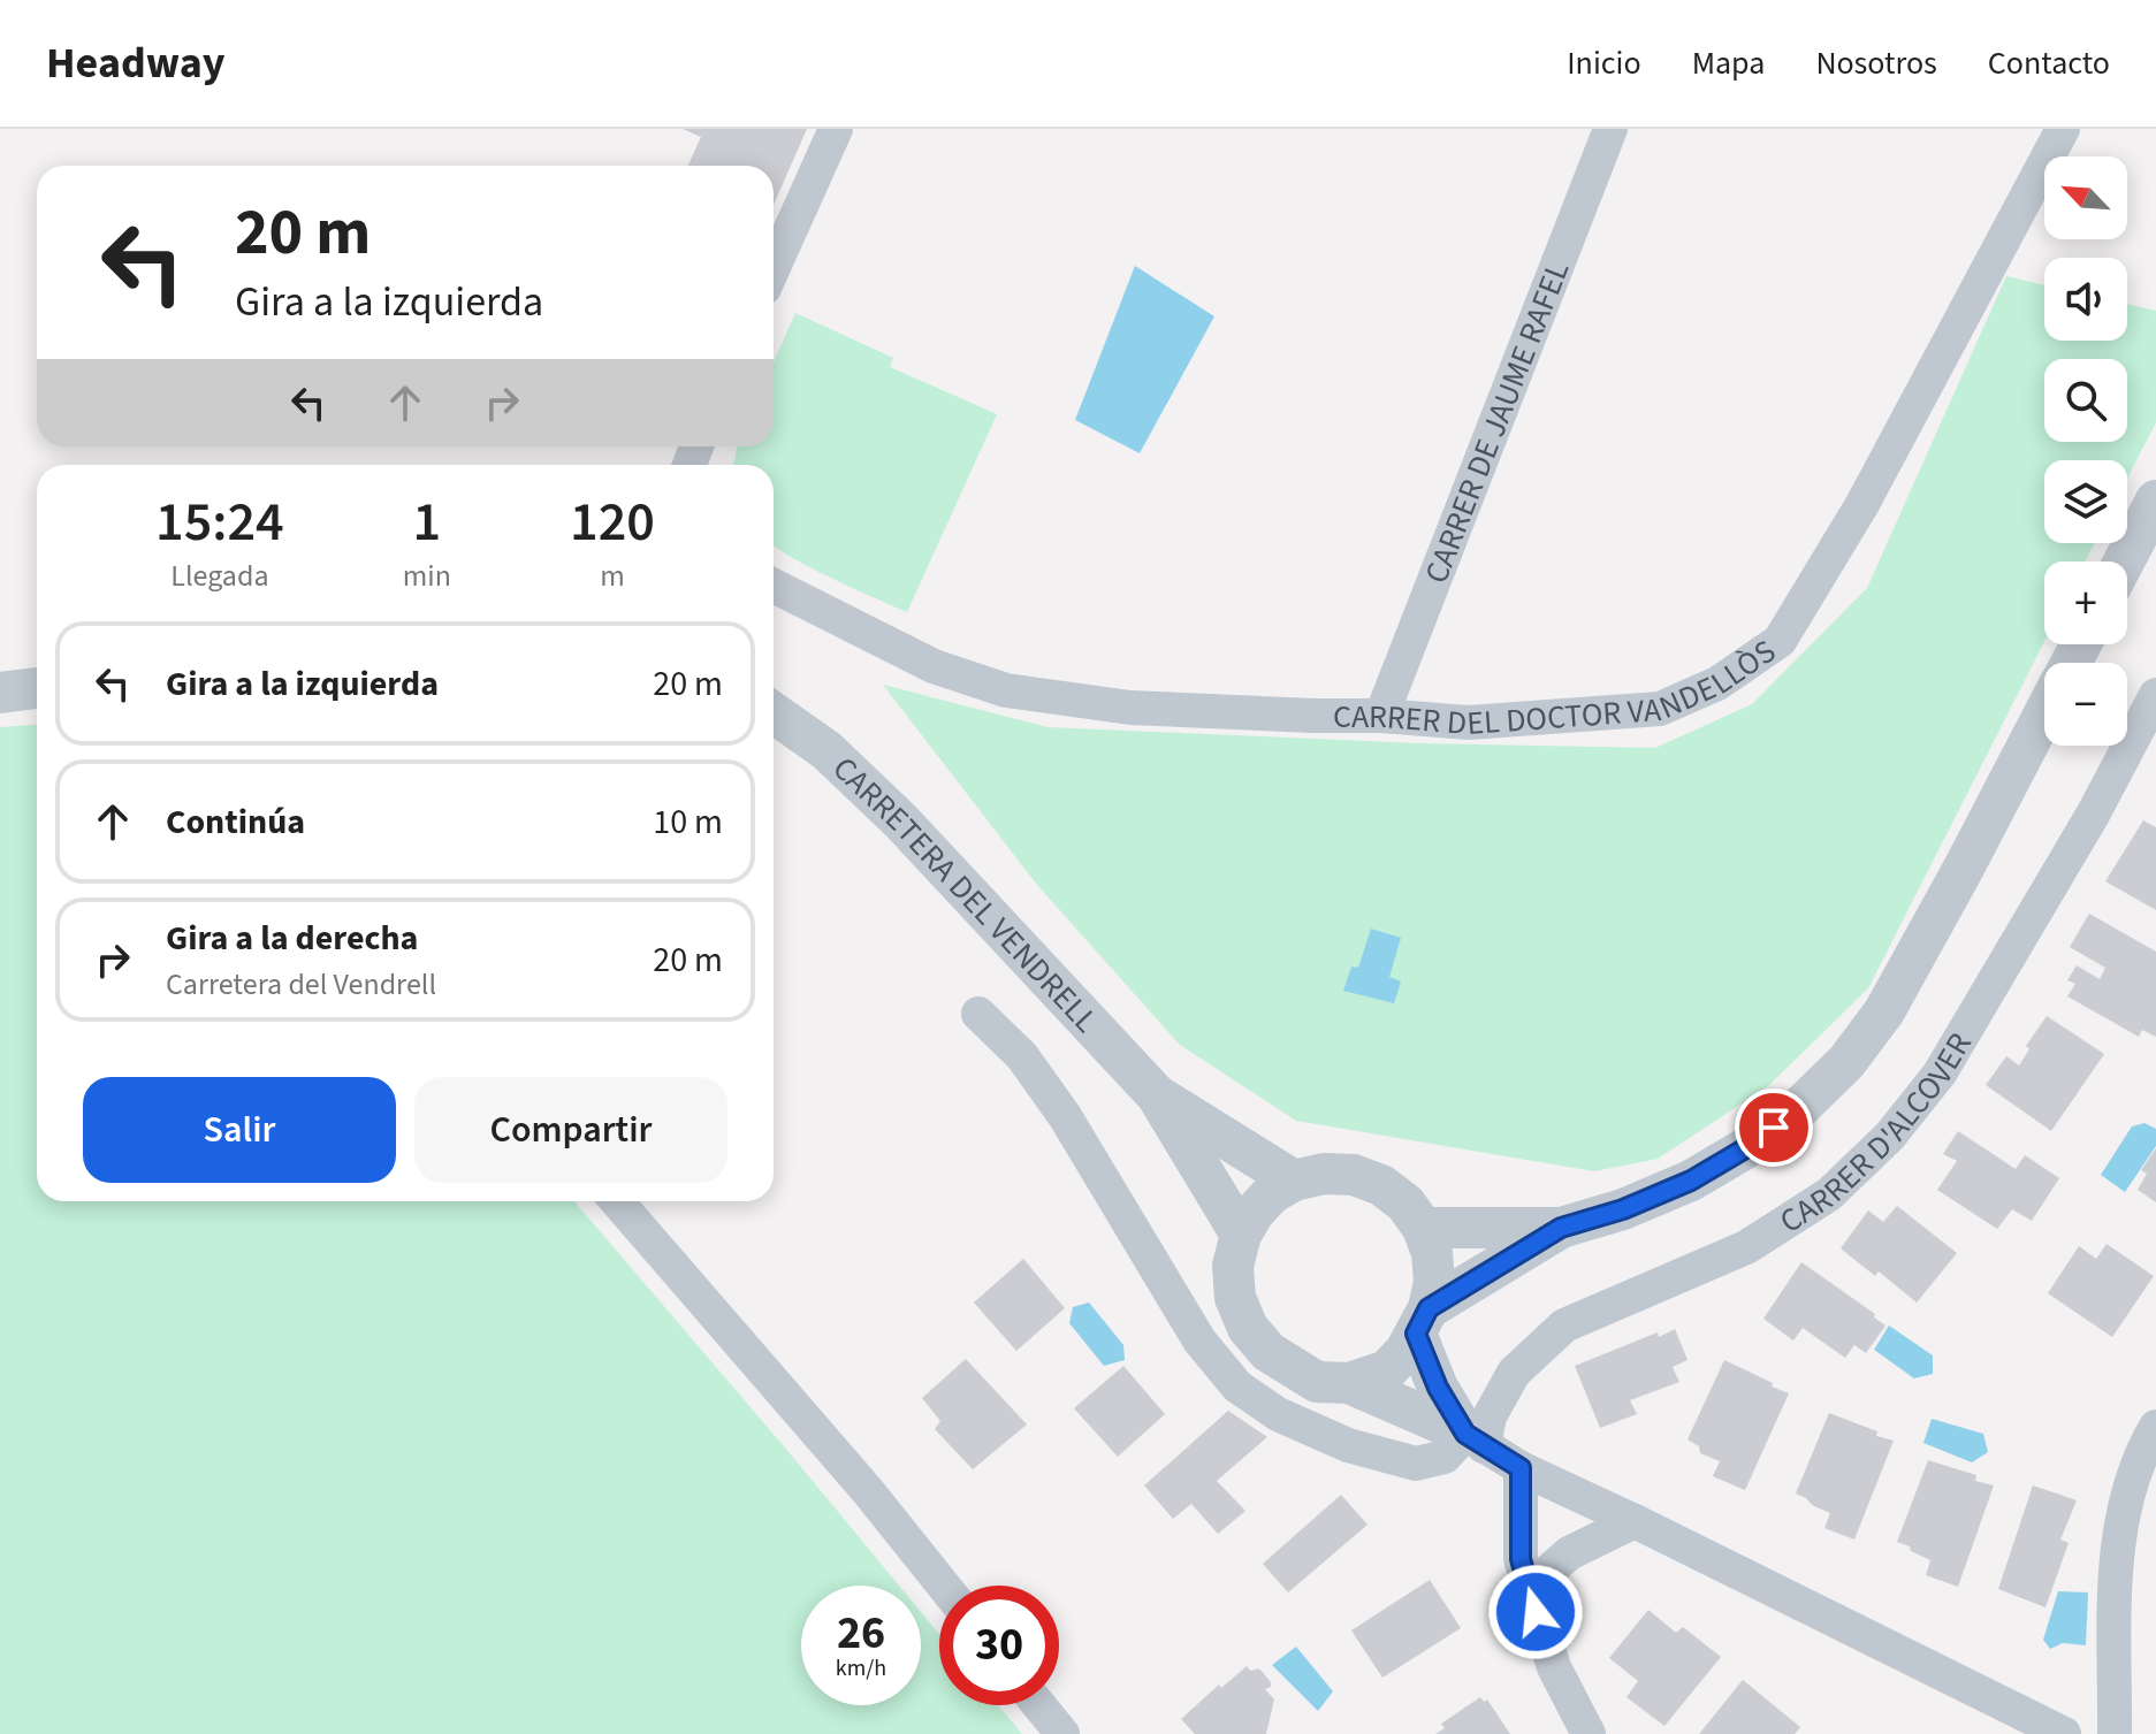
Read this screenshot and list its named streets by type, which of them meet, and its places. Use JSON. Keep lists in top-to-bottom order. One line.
{"streets":{"street":["CARRER DE JAUME RAFEL","CARRER DEL DOCTOR VANDELLÒS","CARRETERA DEL VENDRELL","CARRER D'ALCOVER"]},"crossings":[["CARRER DE JAUME RAFEL","CARRER DEL DOCTOR VANDELLÒS"]],"north":"top left","page":{"header":"Headway","nav":["Inicio","Mapa","Nosotros","Contacto"],"map_buttons":["+","−"],"turn":["20 m","Gira a la izquierda"],"eta":["15:24","Llegada","1","min","120","m"],"list":[{"name":"Gira a la izquierda","value":"20 m"},{"name":"Continúa","value":"10 m"},{"name":"Gira a la derecha","note":"Carretera del Vendrell","value":"20 m"}],"buttons":["Salir","Compartir"],"speed":"26 km/h","limit":"30"}}
